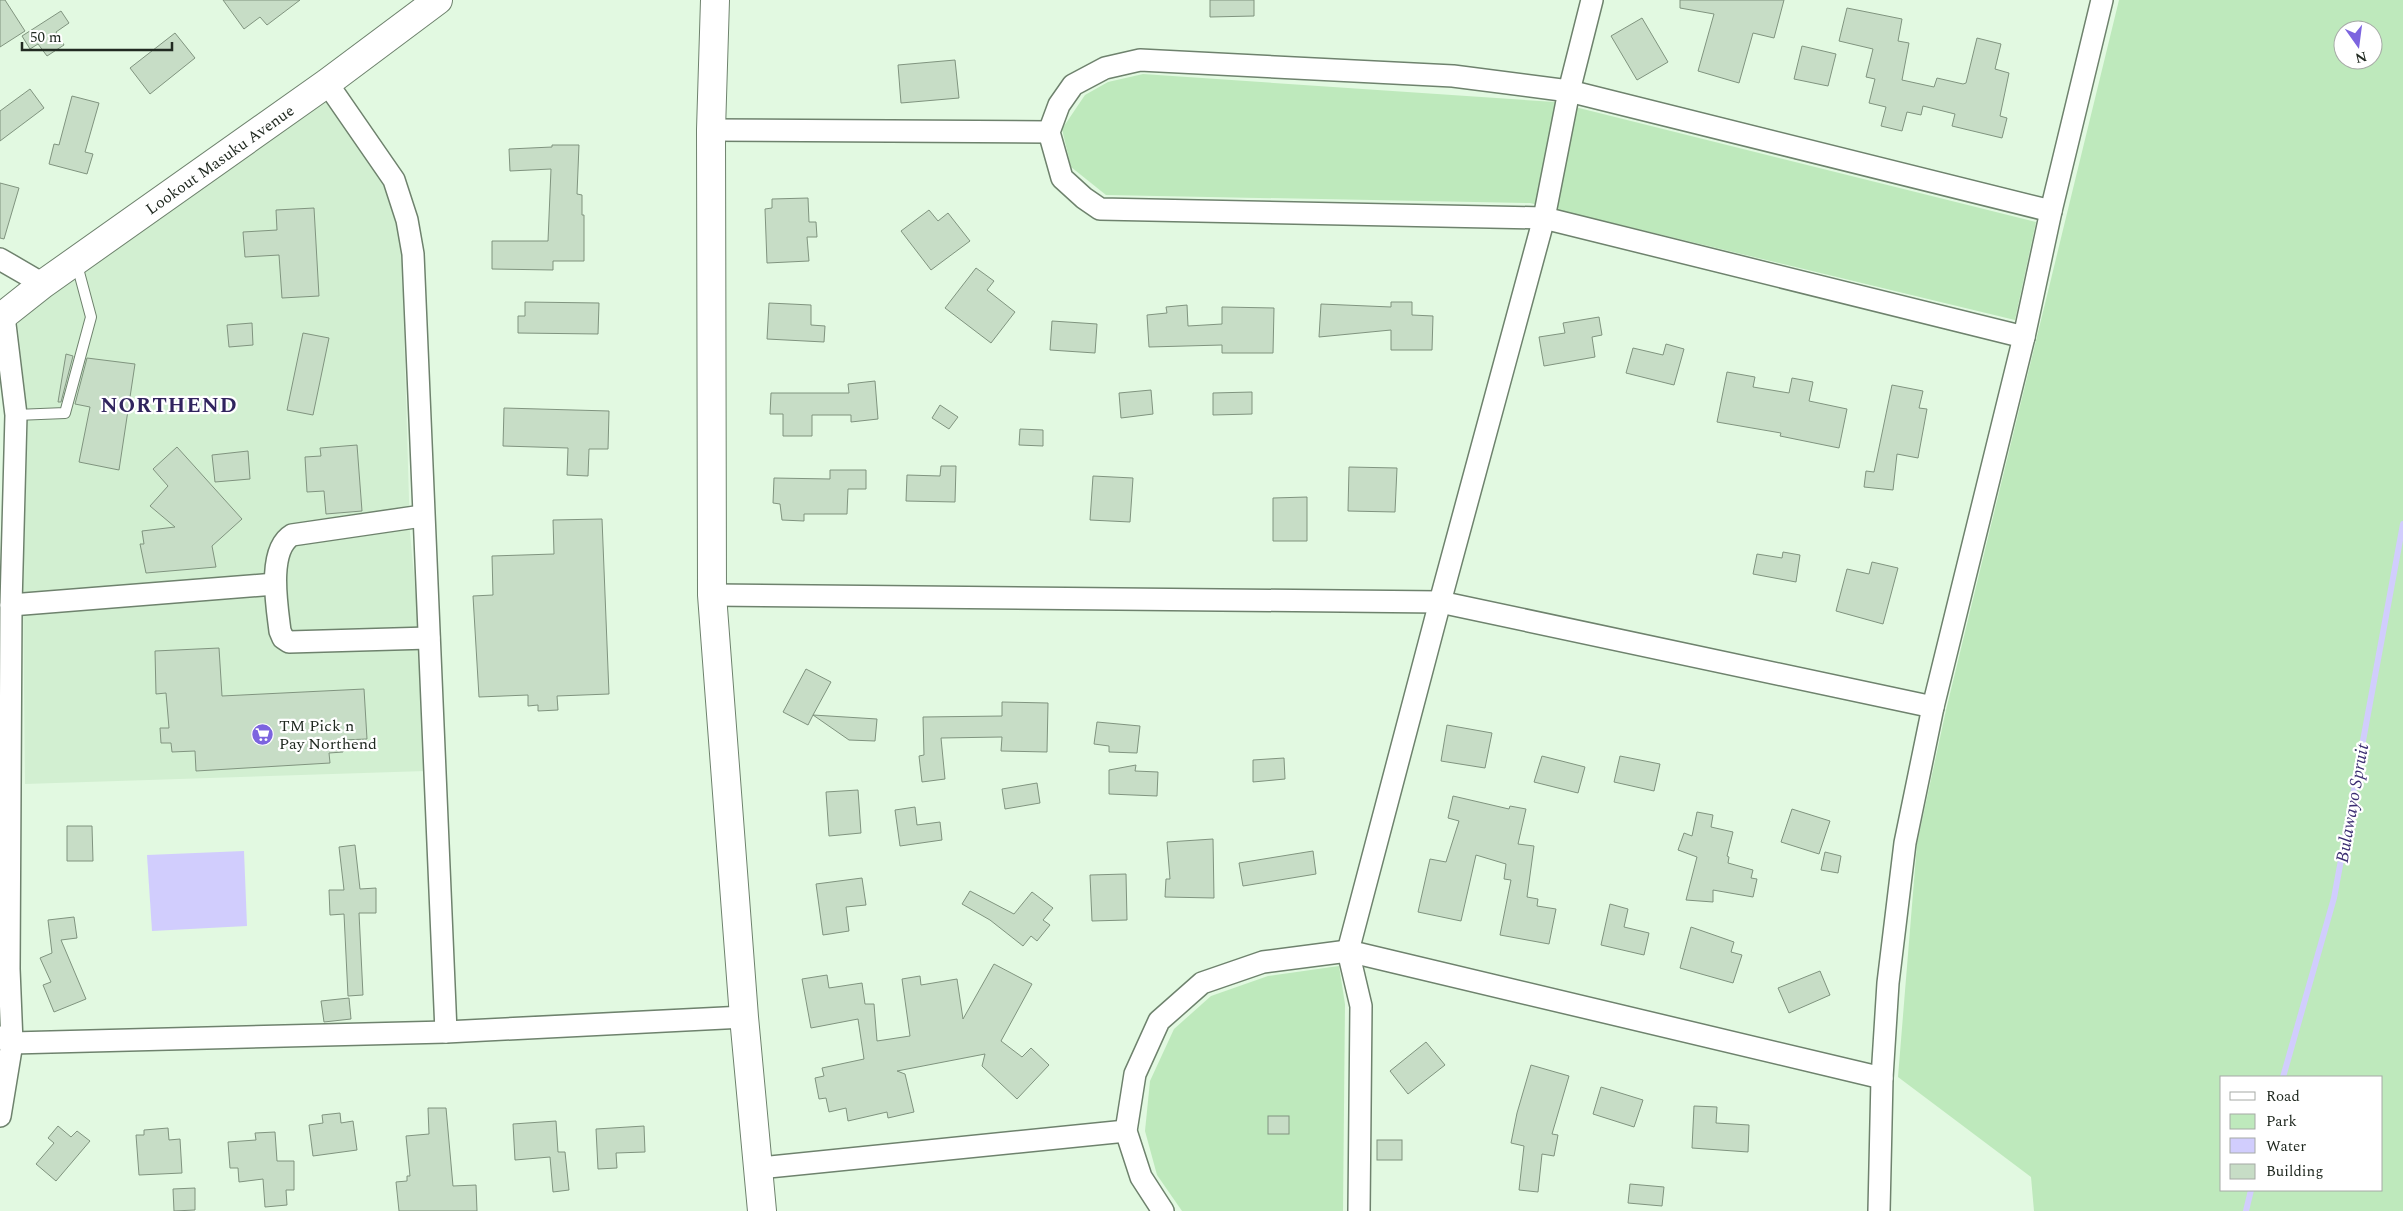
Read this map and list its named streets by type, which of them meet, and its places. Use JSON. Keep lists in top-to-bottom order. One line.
{"streets":{"street":["Lookout Masuku Avenue"]},"districts":["NORTHEND"],"water":["Bulawayo Spruit"],"places":{"supermarket":["TM Pick n Pay Northend"]},"legend":["Road","Park","Water","Building"],"scale_bar":"50 m","north":"bottom"}
